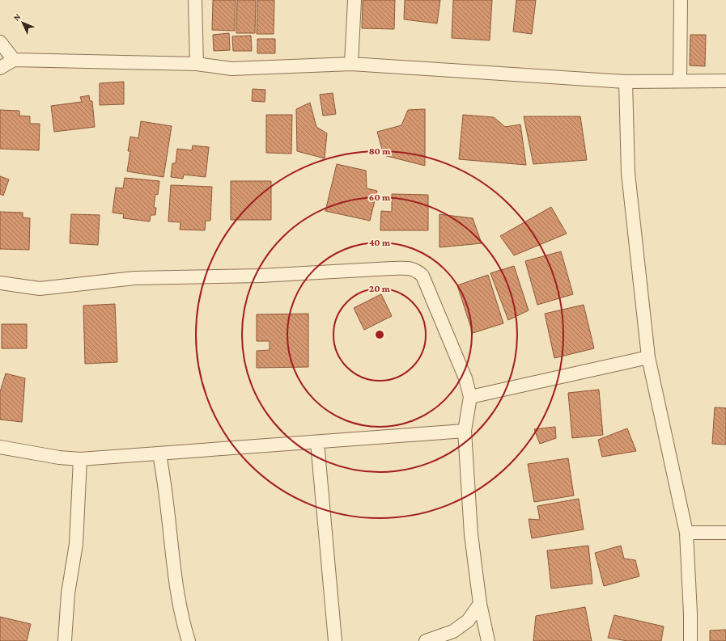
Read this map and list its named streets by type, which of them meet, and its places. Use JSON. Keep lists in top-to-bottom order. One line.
{"north":"top left","rings":["80 m","60 m","40 m","20 m"]}
